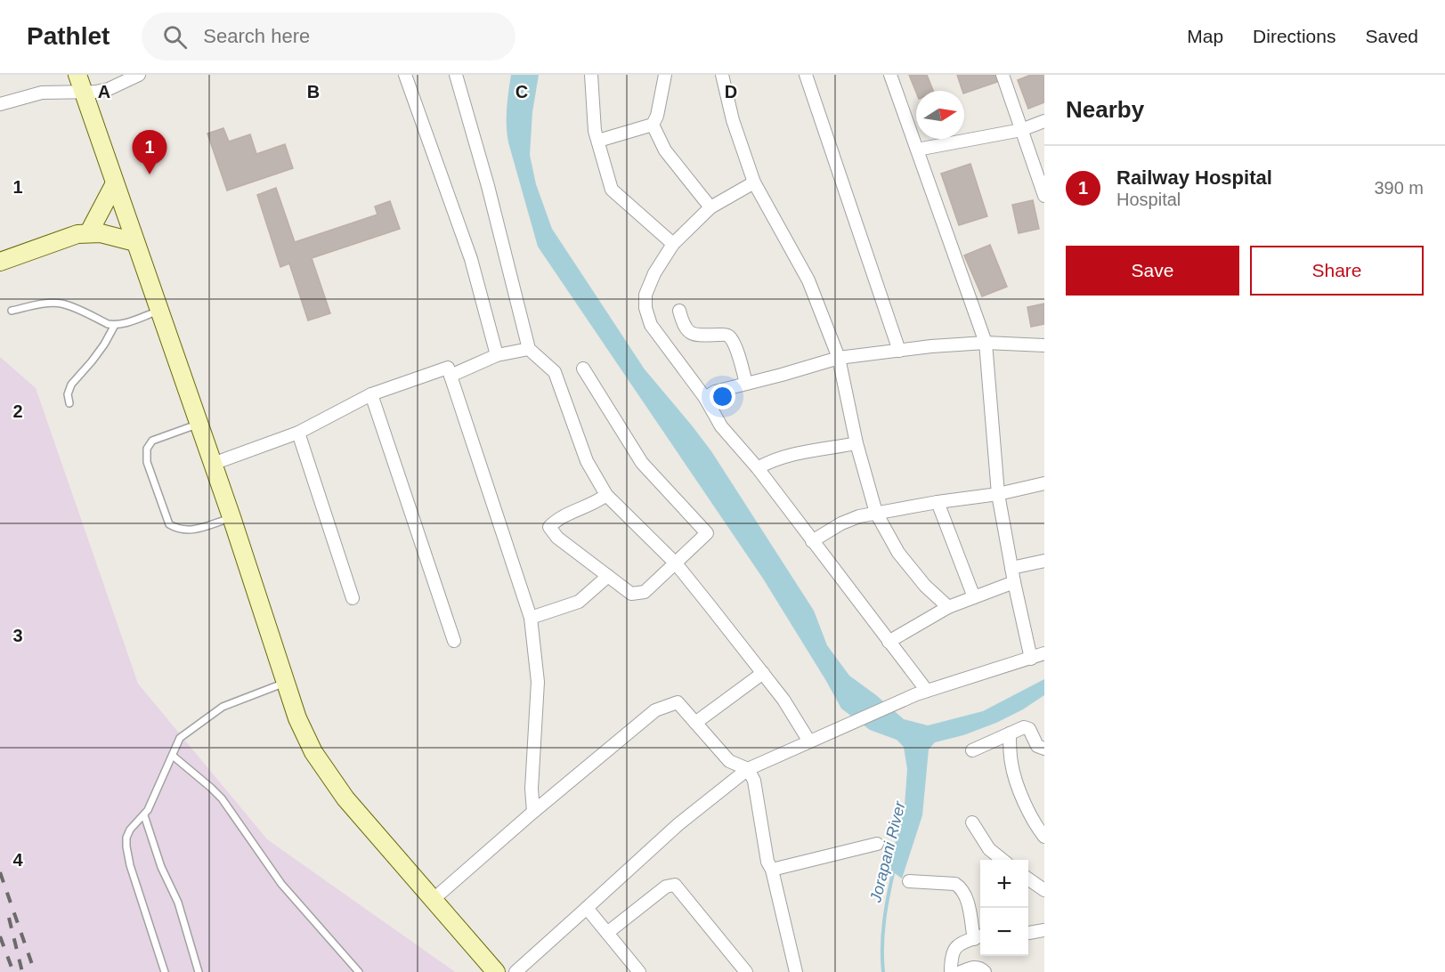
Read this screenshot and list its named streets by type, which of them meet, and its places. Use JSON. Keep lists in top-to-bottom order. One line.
{"water":["Jorapani River"],"north":"right","page":{"header":"Pathlet","search":"Search here","nav":["Map","Directions","Saved"],"heading":"Nearby","pins":"1","list":[{"mark":"1","name":"Railway Hospital","note":"Hospital","value":"390 m"}],"buttons":["Save","Share"],"map_buttons":["+","−"]},"grid":{"columns":["A","B","C","D"],"rows":["1","2","3","4"]}}
